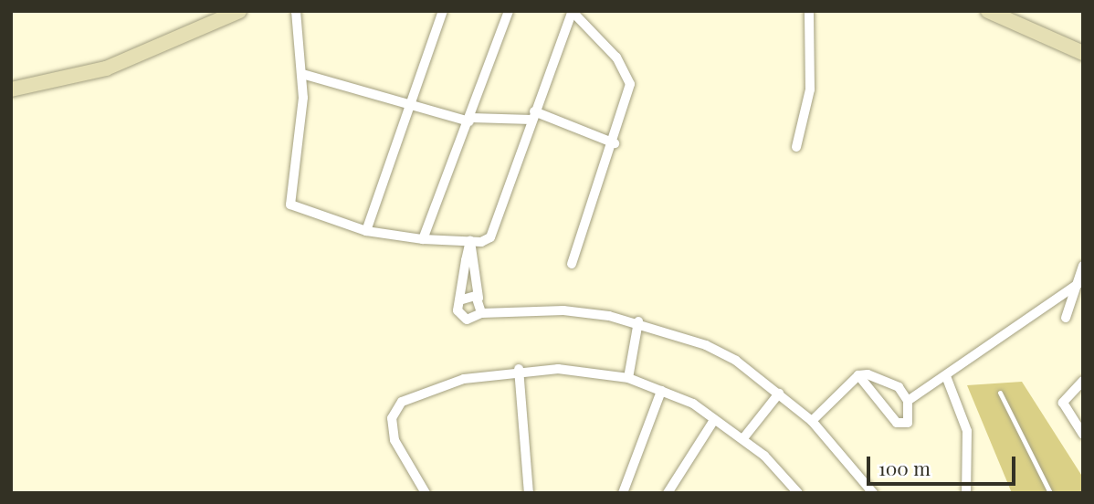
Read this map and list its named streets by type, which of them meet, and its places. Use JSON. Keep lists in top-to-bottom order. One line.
{"scale_bar":"100 m"}
